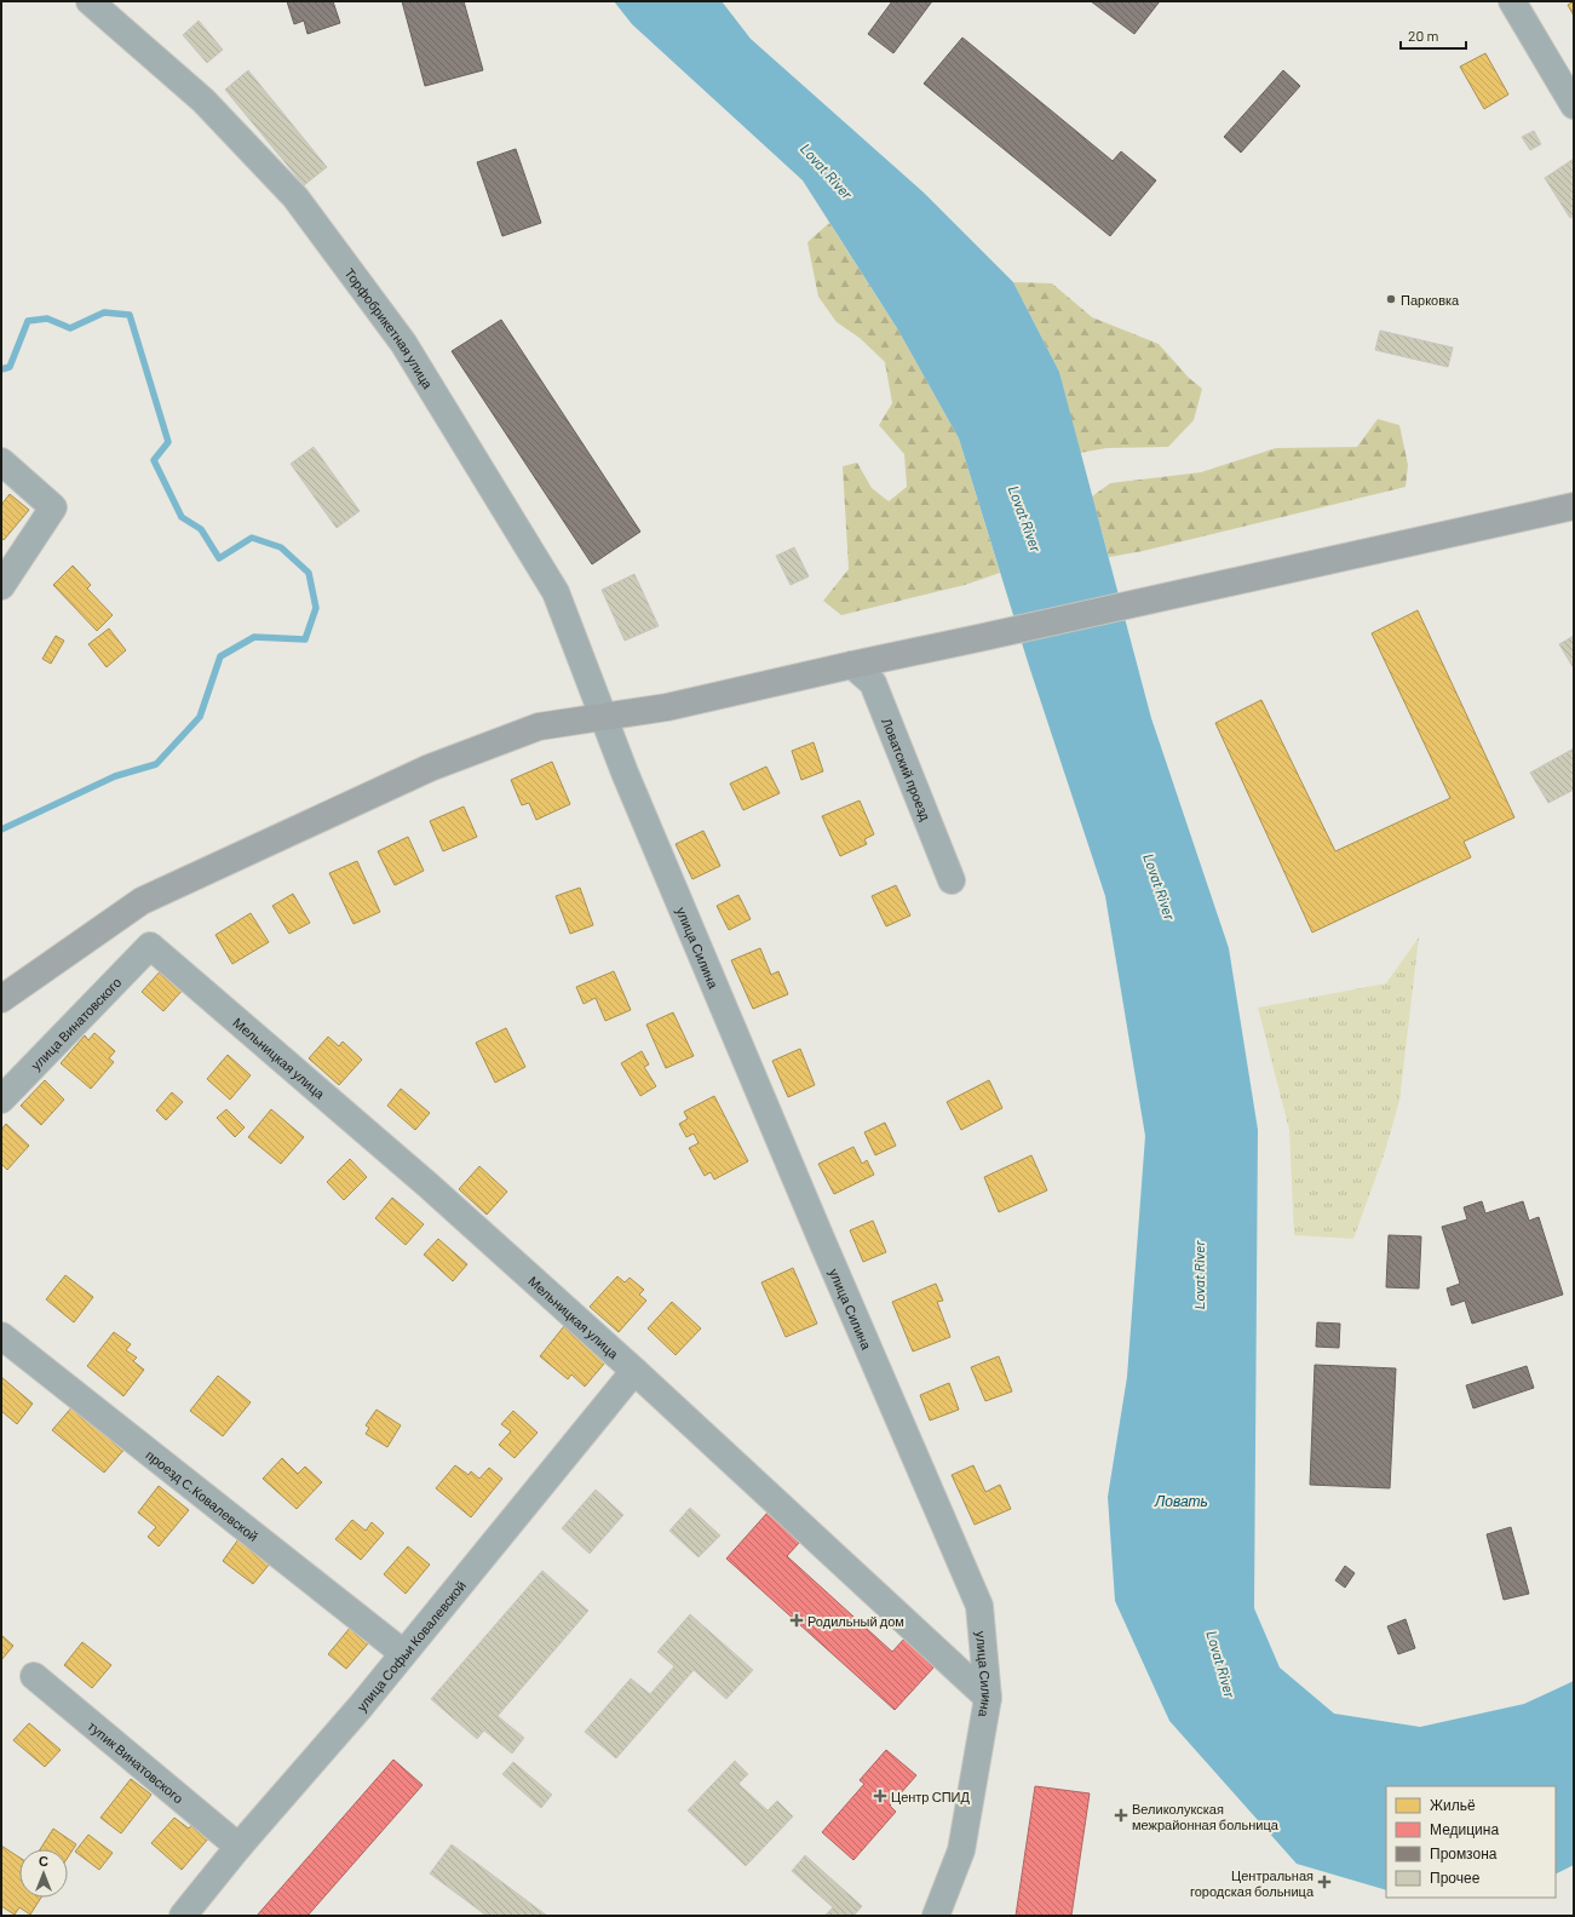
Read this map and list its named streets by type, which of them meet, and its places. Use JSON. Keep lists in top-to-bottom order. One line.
{"streets":{"street":["Торфобрикетная улица","Ловатский проезд","улица Силина","улица Винатовского","Мельницкая улица","проезд С.Ковалевской","улица Софьи Ковалевской","тупик Винатовского"]},"crossings":[["Торфобрикетная улица","улица Силина"],["улица Силина","Мельницкая улица"],["улица Винатовского","Мельницкая улица"],["Мельницкая улица","улица Софьи Ковалевской"],["проезд С.Ковалевской","улица Софьи Ковалевской"],["улица Софьи Ковалевской","тупик Винатовского"]],"water":["Lovat River","Ловать"],"places":{"other":["Парковка"],"health":["Родильный дом","Центр СПИД","Великолукская межрайонная больница","Центральная городская больница"]},"legend":["Жильё","Медицина","Промзона","Прочее"],"scale_bar":"20 m","north":"top"}
